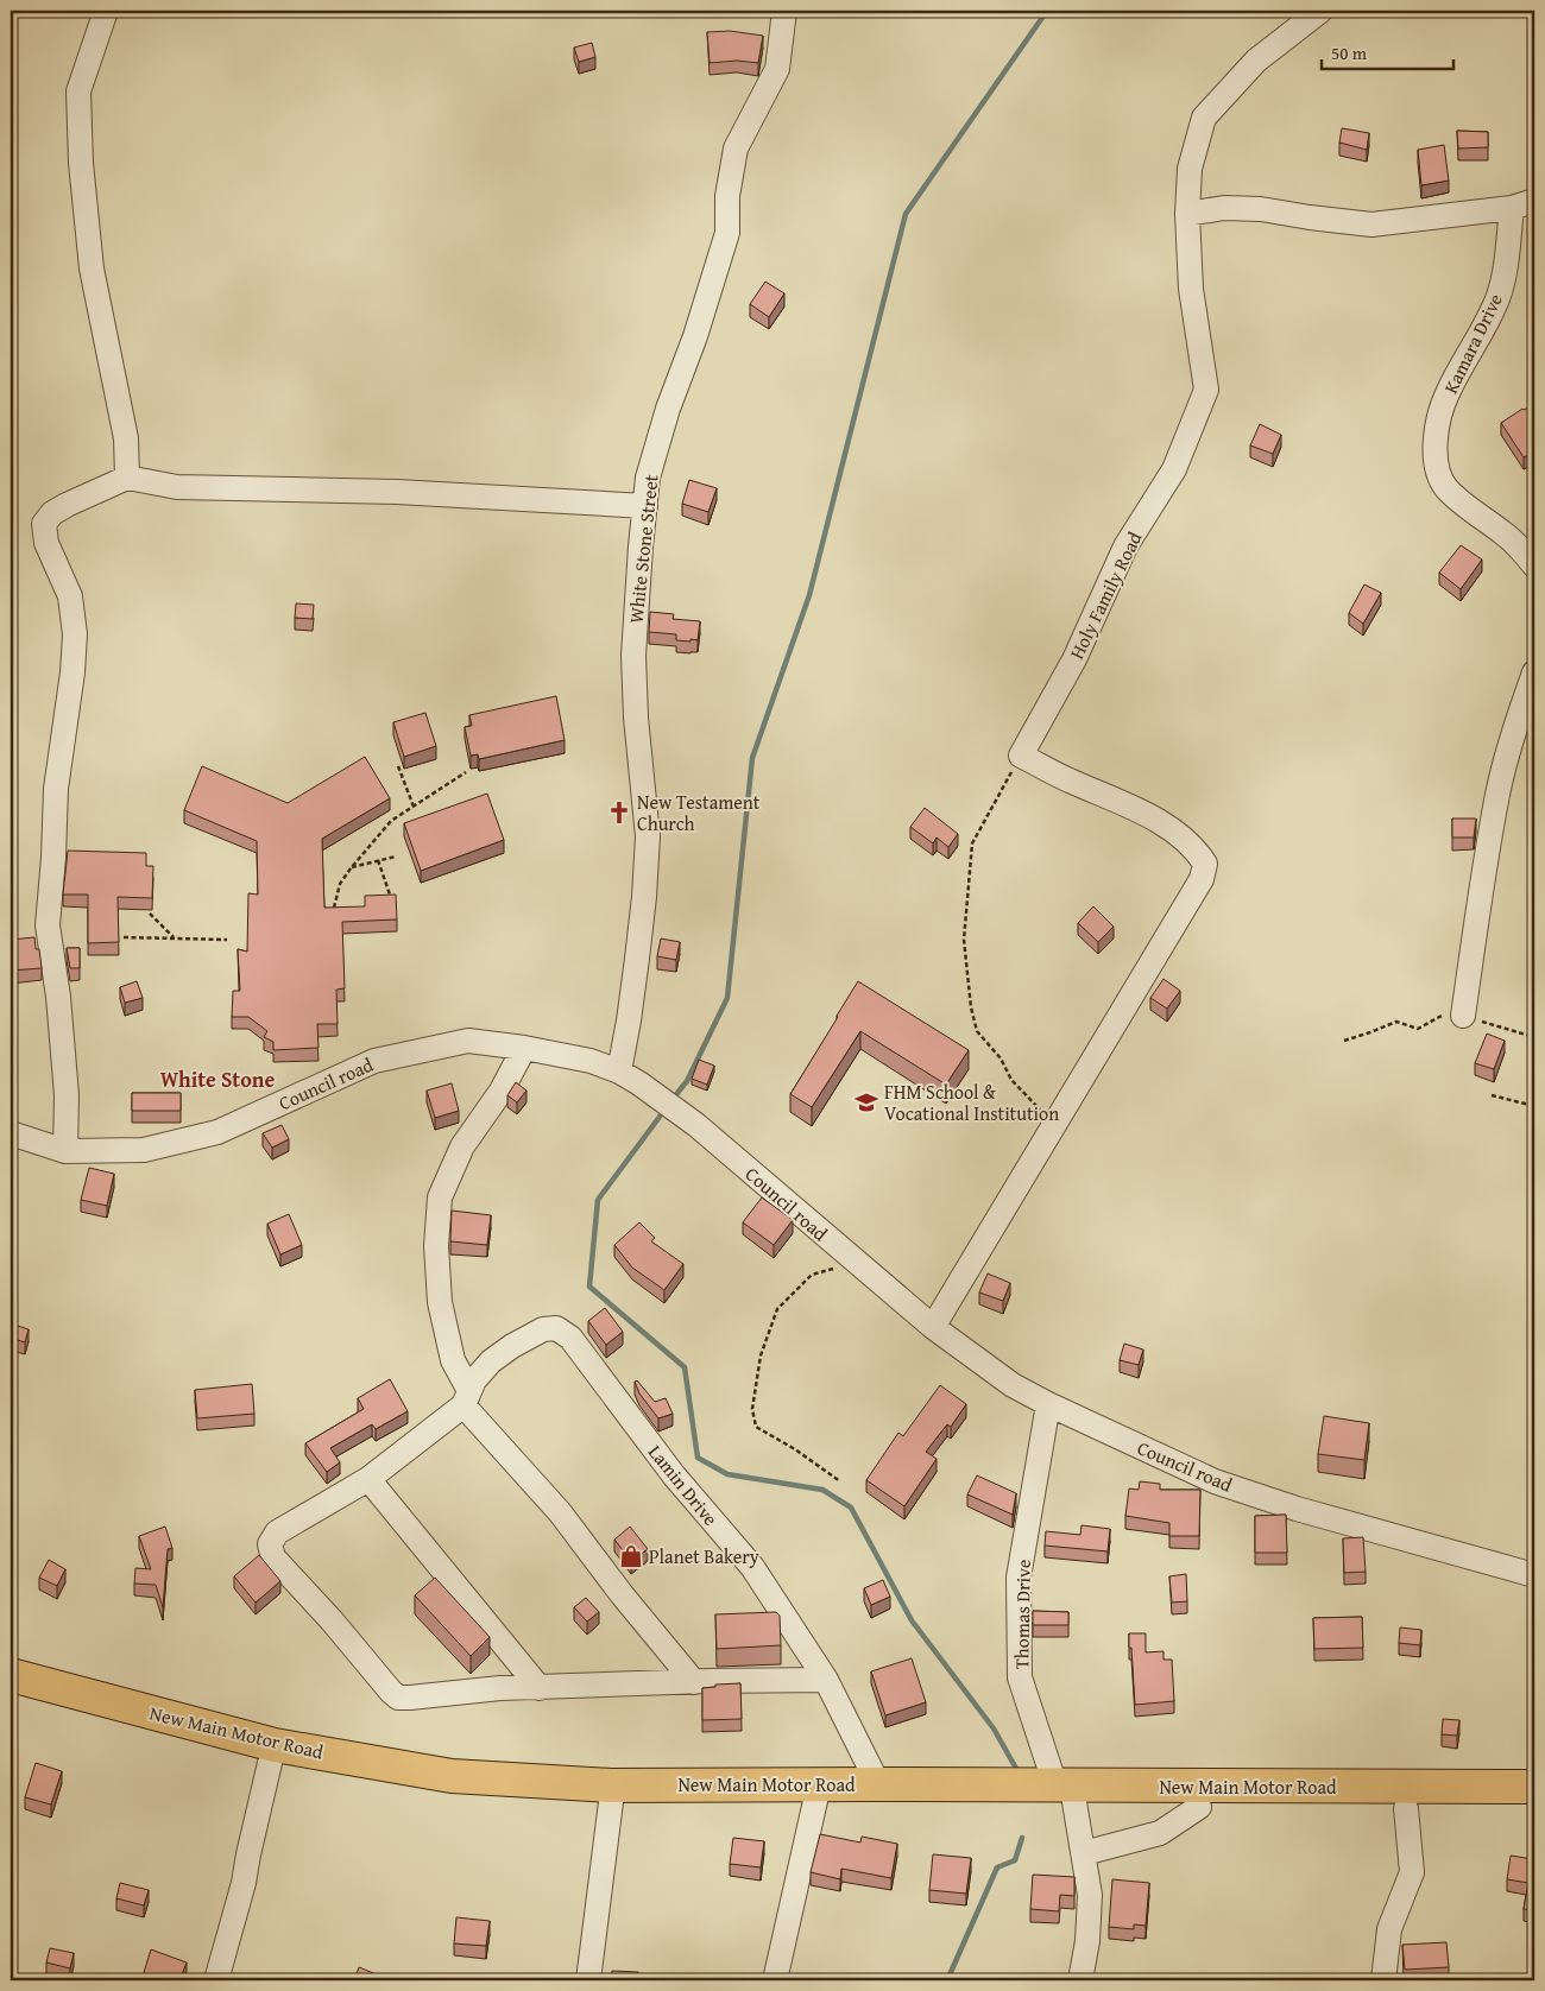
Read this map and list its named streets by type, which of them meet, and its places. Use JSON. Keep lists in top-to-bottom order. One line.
{"streets":{"highway":["New Main Motor Road"],"street":["Kamara Drive","White Stone Street","Holy Family Road","Council road","Lamin Drive","Thomas Drive"]},"crossings":[["White Stone Street","Council road"],["Council road","Thomas Drive"],["Lamin Drive","New Main Motor Road"],["Thomas Drive","New Main Motor Road"]],"districts":["White Stone"],"places":{"church":["New Testament Church"],"school or university":["FHM School & Vocational Institution"],"shop":["Planet Bakery"]},"scale_bar":"50 m"}
